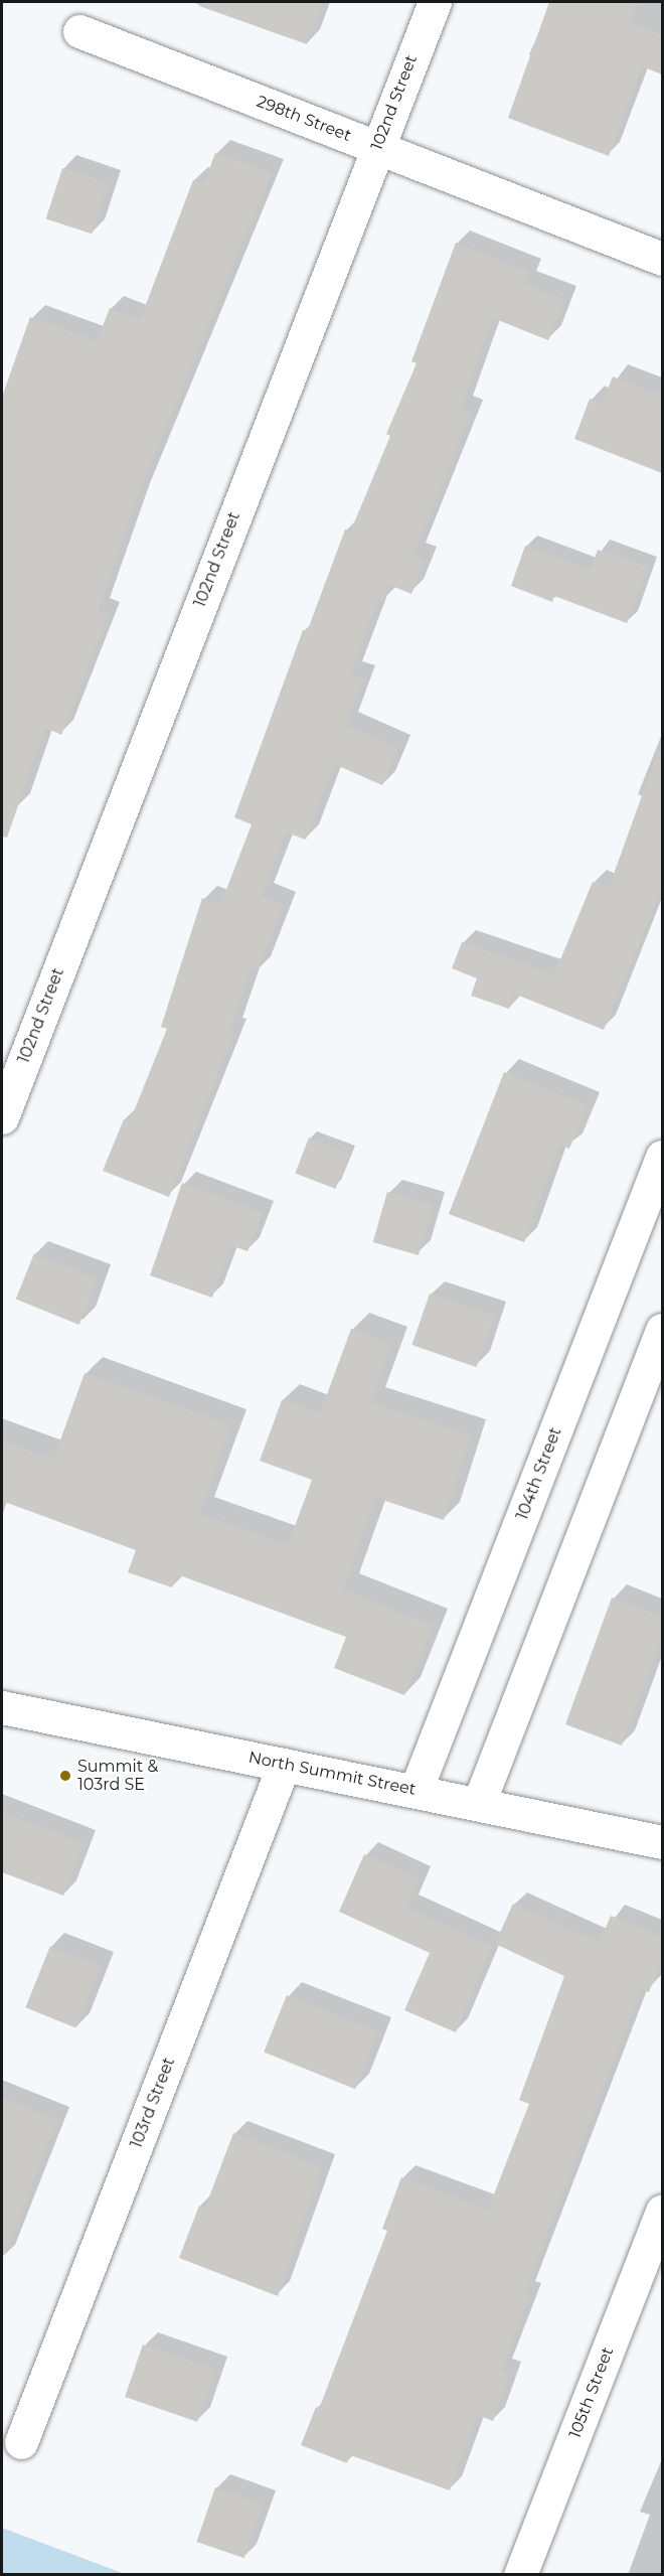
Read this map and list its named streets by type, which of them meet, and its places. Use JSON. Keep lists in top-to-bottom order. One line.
{"streets":{"street":["102nd Street","298th Street","104th Street","North Summit Street","103rd Street","105th Street"]},"crossings":[["102nd Street","298th Street"],["104th Street","North Summit Street"],["North Summit Street","103rd Street"]],"places":["Summit & 103rd SE"]}
